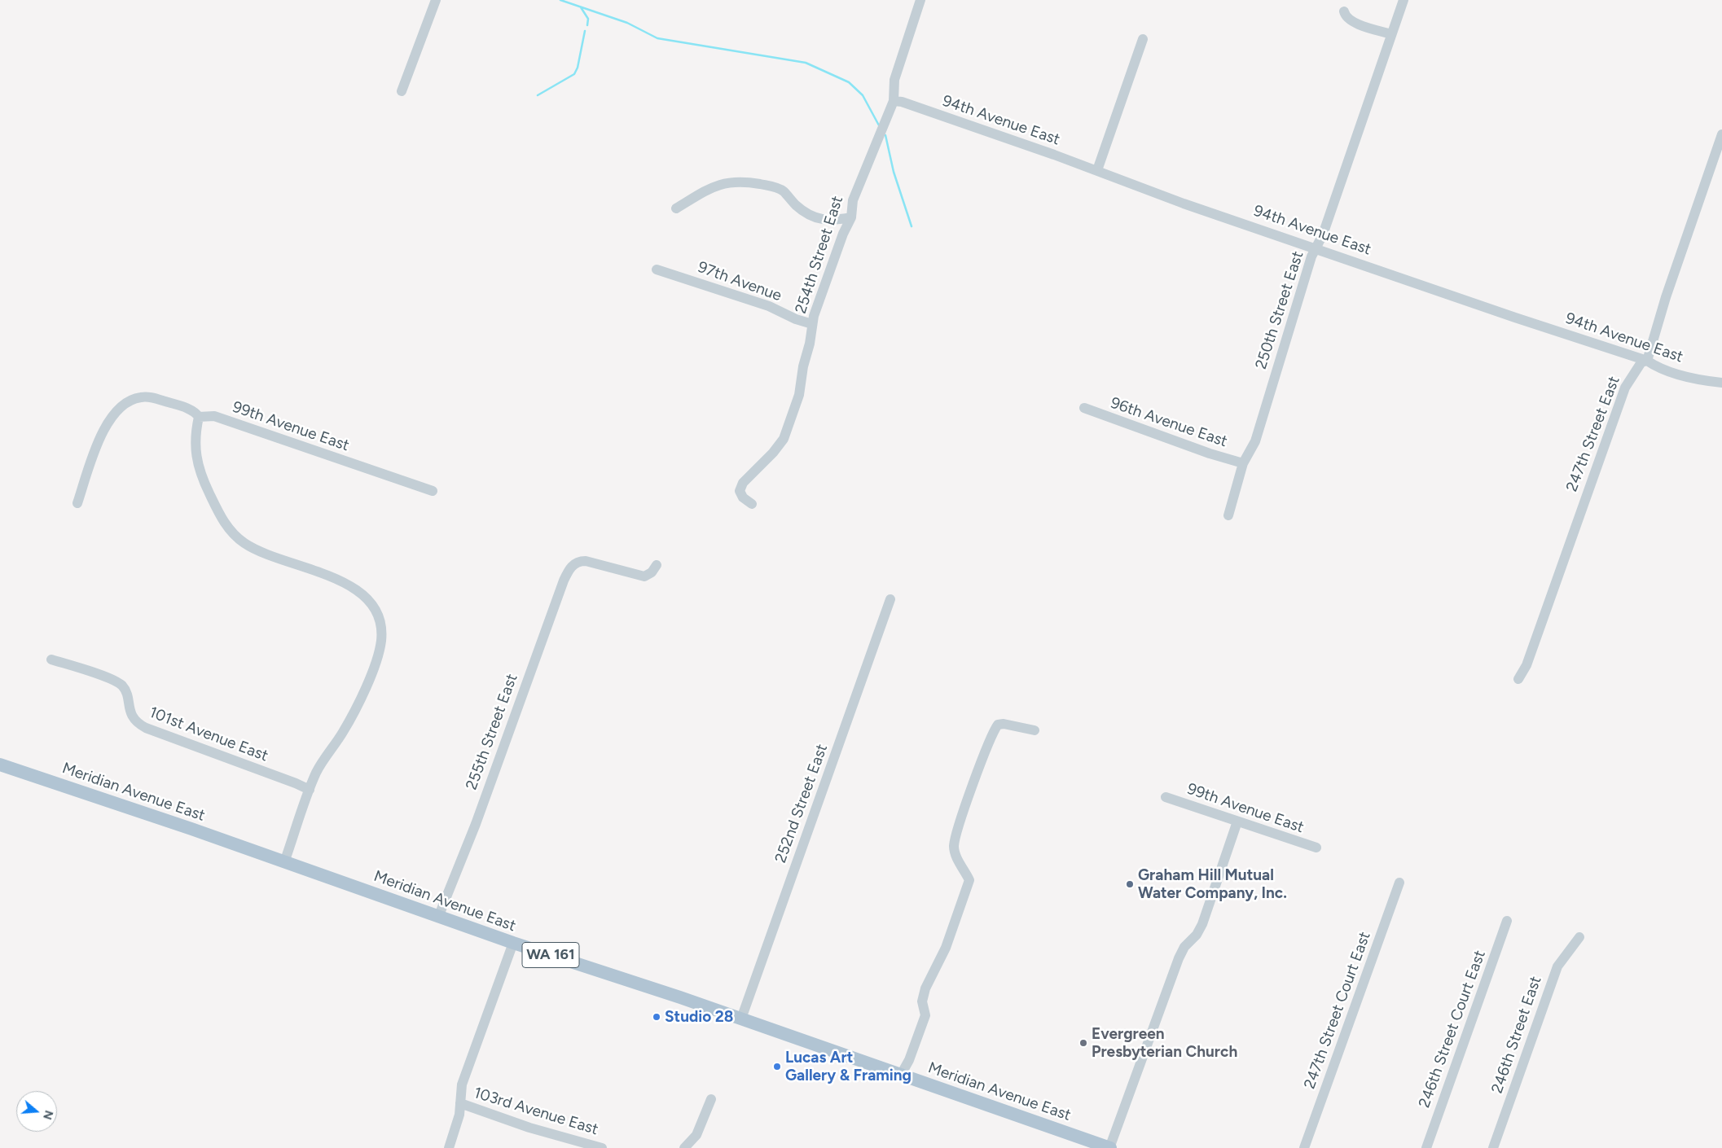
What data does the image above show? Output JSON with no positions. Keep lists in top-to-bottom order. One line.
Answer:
{"streets":{"main road":["Meridian Avenue East","WA 161"],"street":["94th Avenue East","254th Street East","97th Avenue","250th Street East","96th Avenue East","99th Avenue East","247th Street East","255th Street East","101st Avenue East","252nd Street East","247th Street Court East","246th Street Court East","246th Street East","103rd Avenue East"]},"crossings":[["94th Avenue East","254th Street East"],["94th Avenue East","250th Street East"],["94th Avenue East","247th Street East"],["254th Street East","97th Avenue"],["250th Street East","96th Avenue East"],["255th Street East","Meridian Avenue East"],["Meridian Avenue East","252nd Street East"]],"places":["Graham Hill Mutual Water Company, Inc.","Studio 28","Evergreen Presbyterian Church","Lucas Art Gallery & Framing"],"north":"right"}
